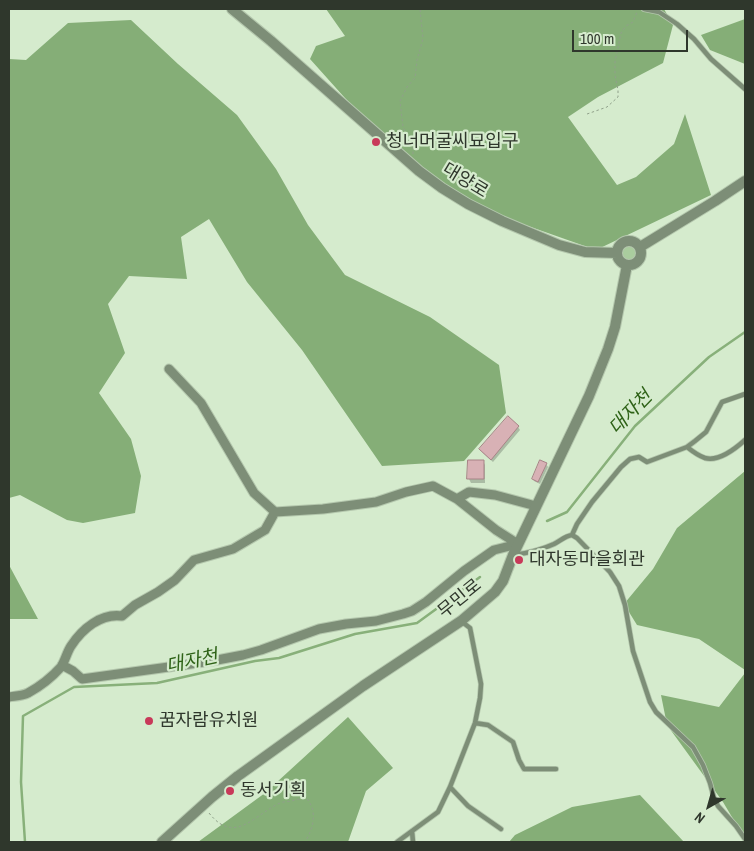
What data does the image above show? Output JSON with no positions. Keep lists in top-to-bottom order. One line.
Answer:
{"streets":{"street":["대양로","무민로"]},"crossings":[["대양로","무민로"]],"water":["대자천"],"places":["청너머굴씨묘입구","대자동마을회관","꿈자람유치원","동서기획"],"scale_bar":"100 m","north":"bottom left"}
